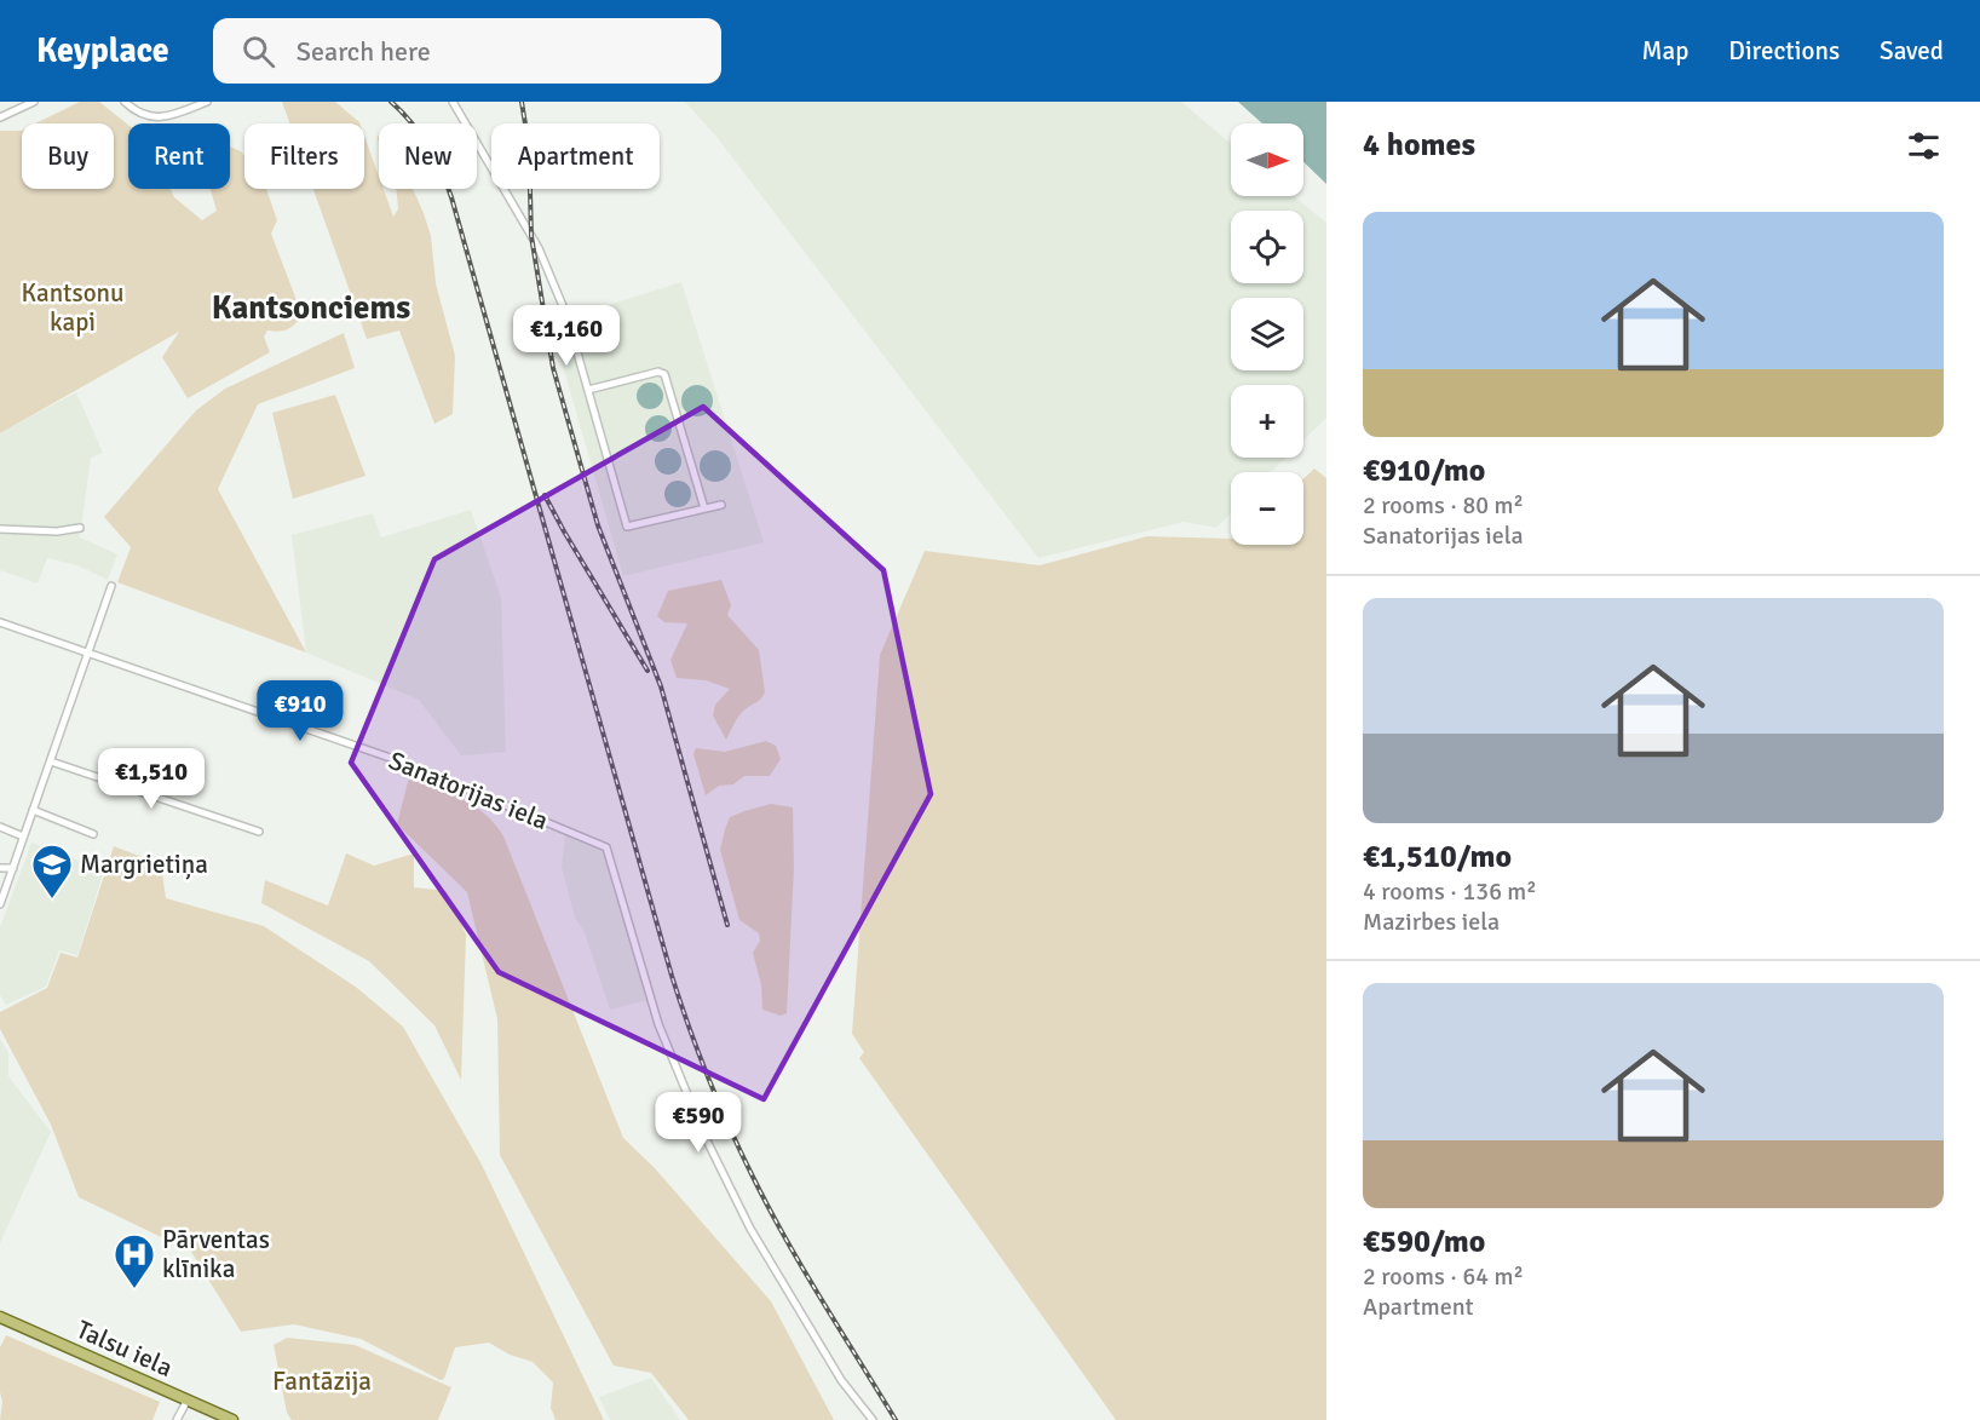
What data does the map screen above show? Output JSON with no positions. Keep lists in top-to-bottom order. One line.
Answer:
{"streets":{"main road":["Talsu iela"],"street":["Sanatorijas iela"]},"districts":["Kantsonciems"],"parks":["Kantsonu kapi","Fantāzija"],"places":{"school or university":["Margrietiņa"],"hospital":["Pārventas klīnika"]},"north":"right","page":{"header":"Keyplace","search":"Search here","nav":["Map","Directions","Saved"],"heading":"4 homes","map_buttons":["+","−"],"chip":["Buy","Rent","Filters","New","Apartment"],"list":[{"name":"€910/mo","note":"2 rooms · 80 m² · Sanatorijas iela"},{"name":"€1,510/mo","note":"4 rooms · 136 m² · Mazirbes iela"},{"name":"€590/mo","note":"2 rooms · 64 m² · Apartment"}],"price":["€1,160","€910","€1,510","€590"]}}
